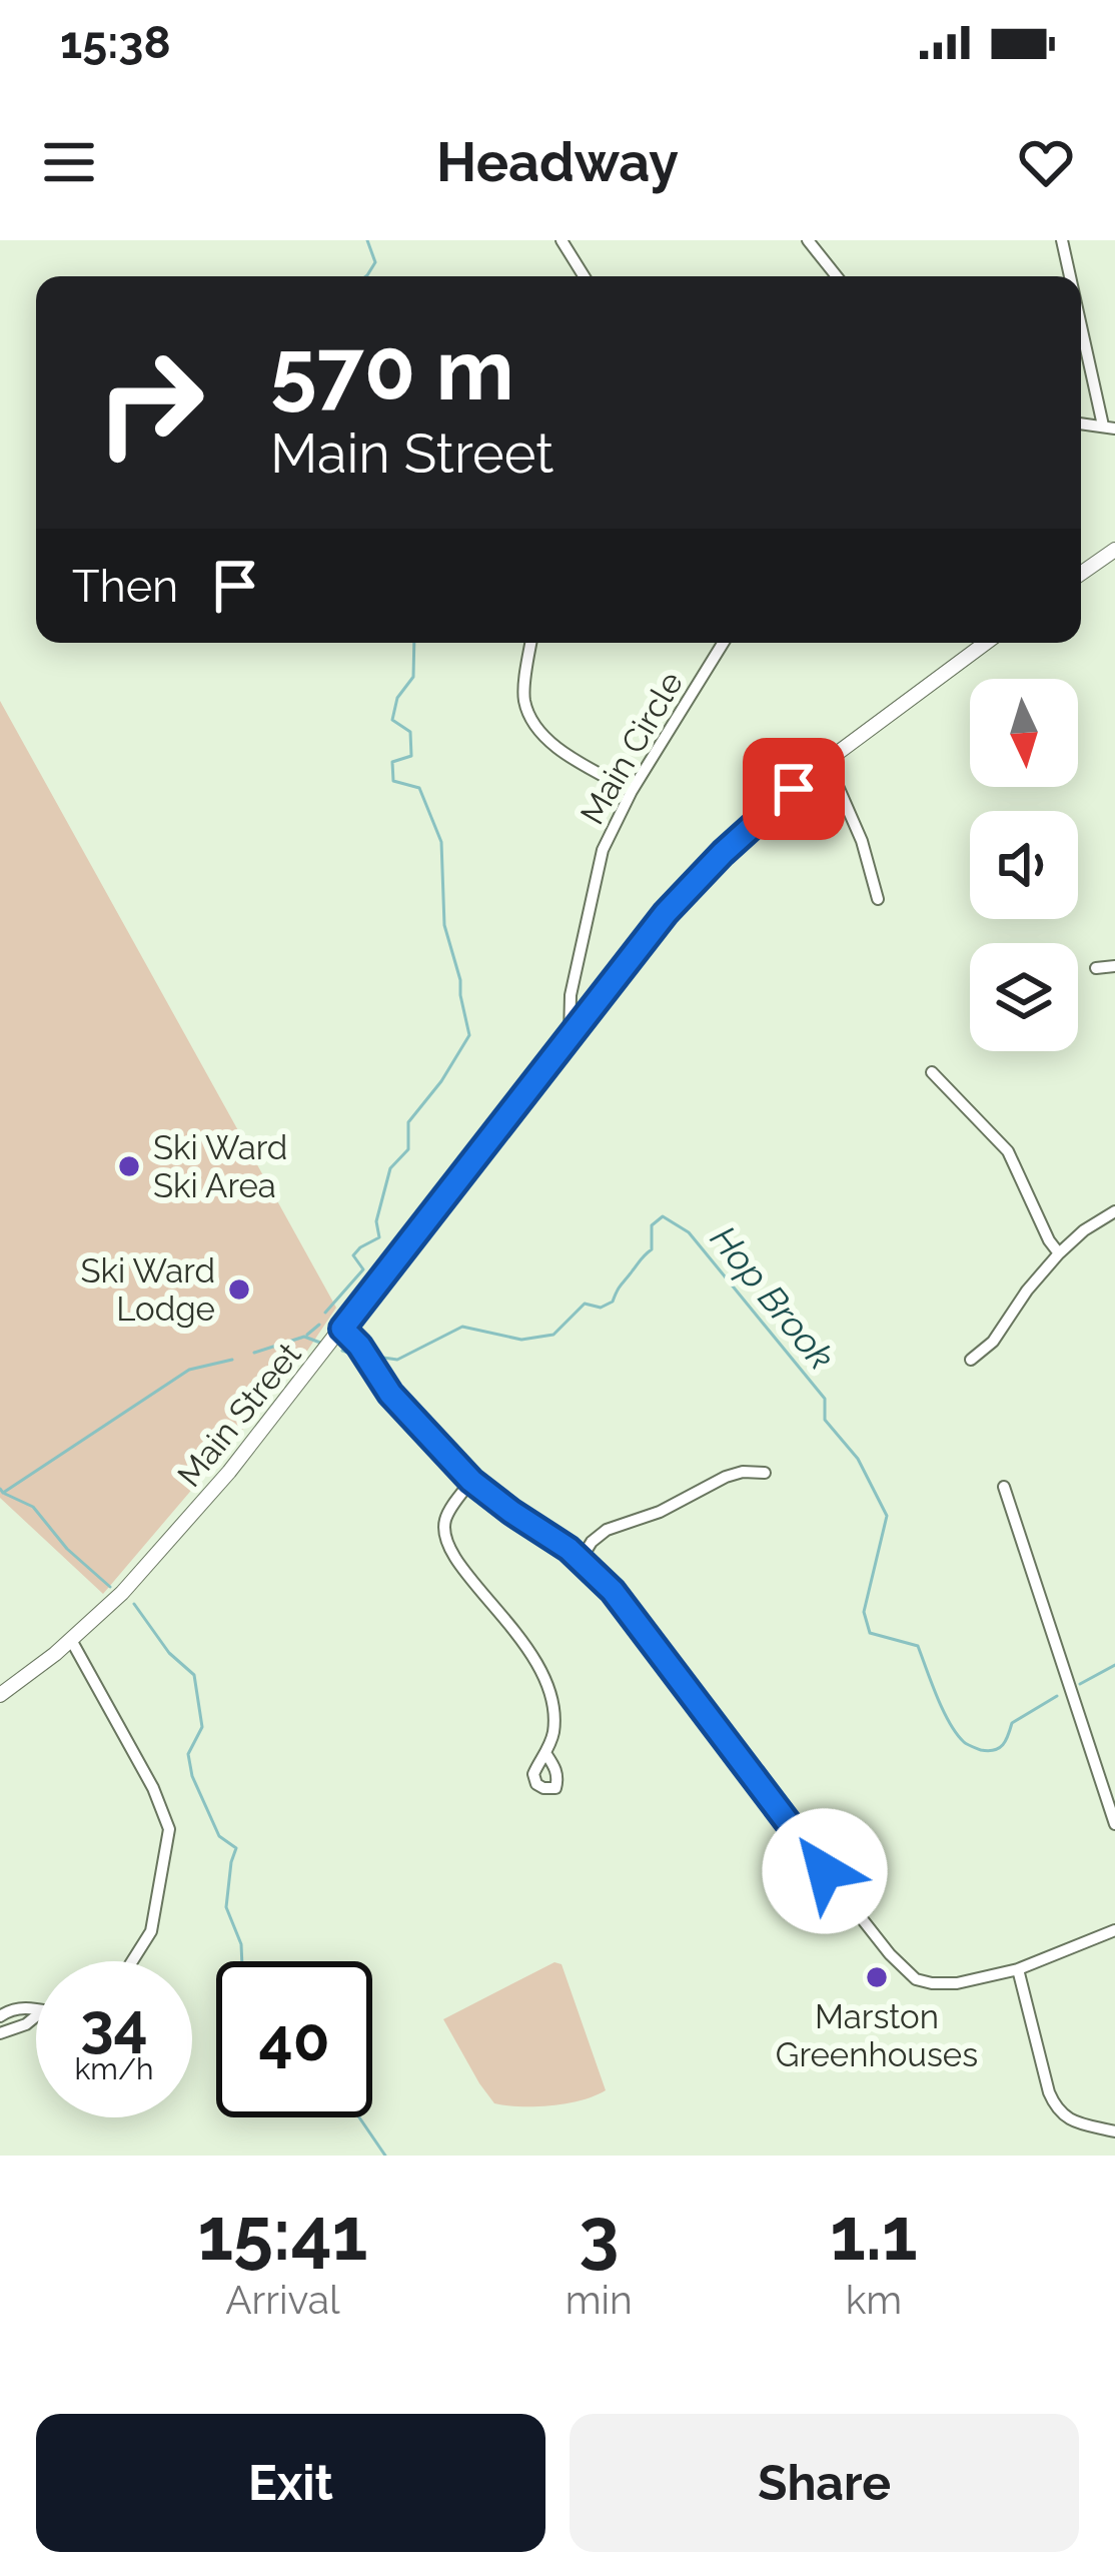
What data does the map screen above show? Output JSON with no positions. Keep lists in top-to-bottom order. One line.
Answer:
{"streets":{"main road":["Main Street"],"street":["Main Circle"]},"crossings":[["Main Circle","Main Street"]],"water":["Hop Brook"],"places":["Ski Ward Ski Area","Ski Ward Lodge","Marston Greenhouses"],"north":"bottom","page":{"status":"15:38","header":"Headway","turn":["570 m","Main Street"],"then":"Then","speed":"34 km/h","limit":"40","eta":["15:41","Arrival","3","min","1.1","km"],"buttons":["Exit","Share"]}}
